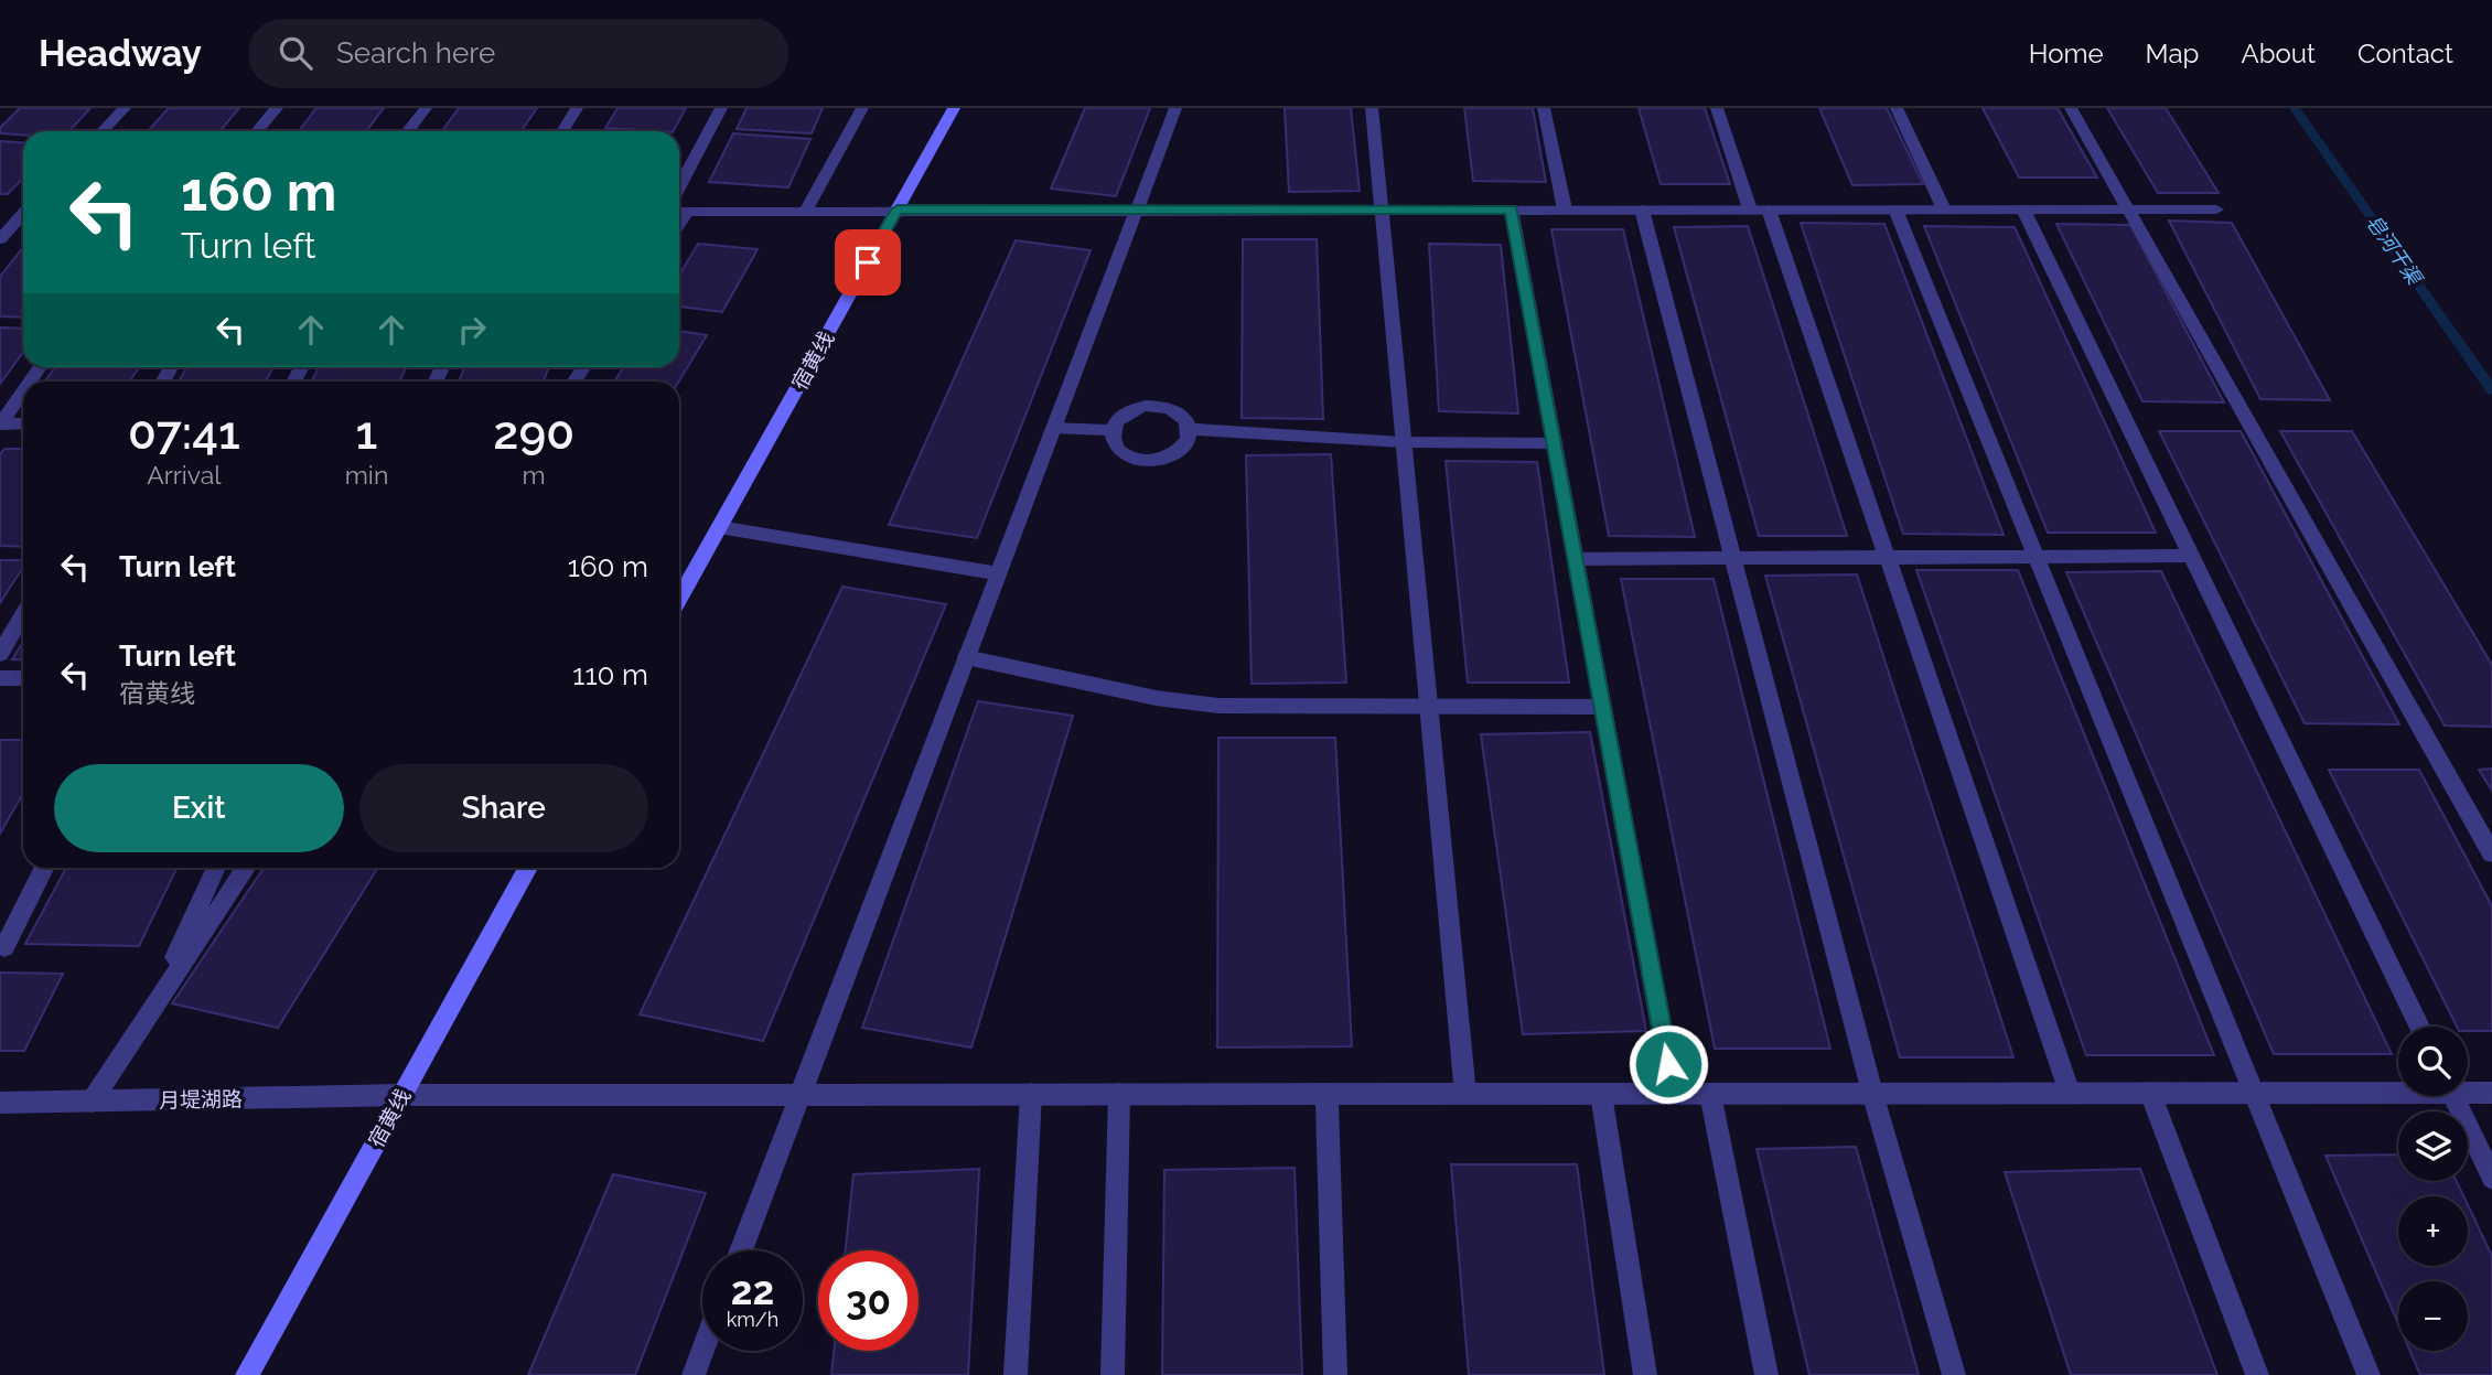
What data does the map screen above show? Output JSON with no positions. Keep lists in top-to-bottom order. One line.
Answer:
{"streets":{"main road":["宿黄线"],"street":["月堤湖路"]},"crossings":[["宿黄线","月堤湖路"]],"water":["皂河干渠"],"page":{"header":"Headway","search":"Search here","nav":["Home","Map","About","Contact"],"turn":["160 m","Turn left"],"eta":["07:41","Arrival","1","min","290","m"],"list":[{"name":"Turn left","value":"160 m"},{"name":"Turn left","note":"宿黄线","value":"110 m"}],"buttons":["Exit","Share"],"map_buttons":["+","−"],"speed":"22 km/h","limit":"30"}}
